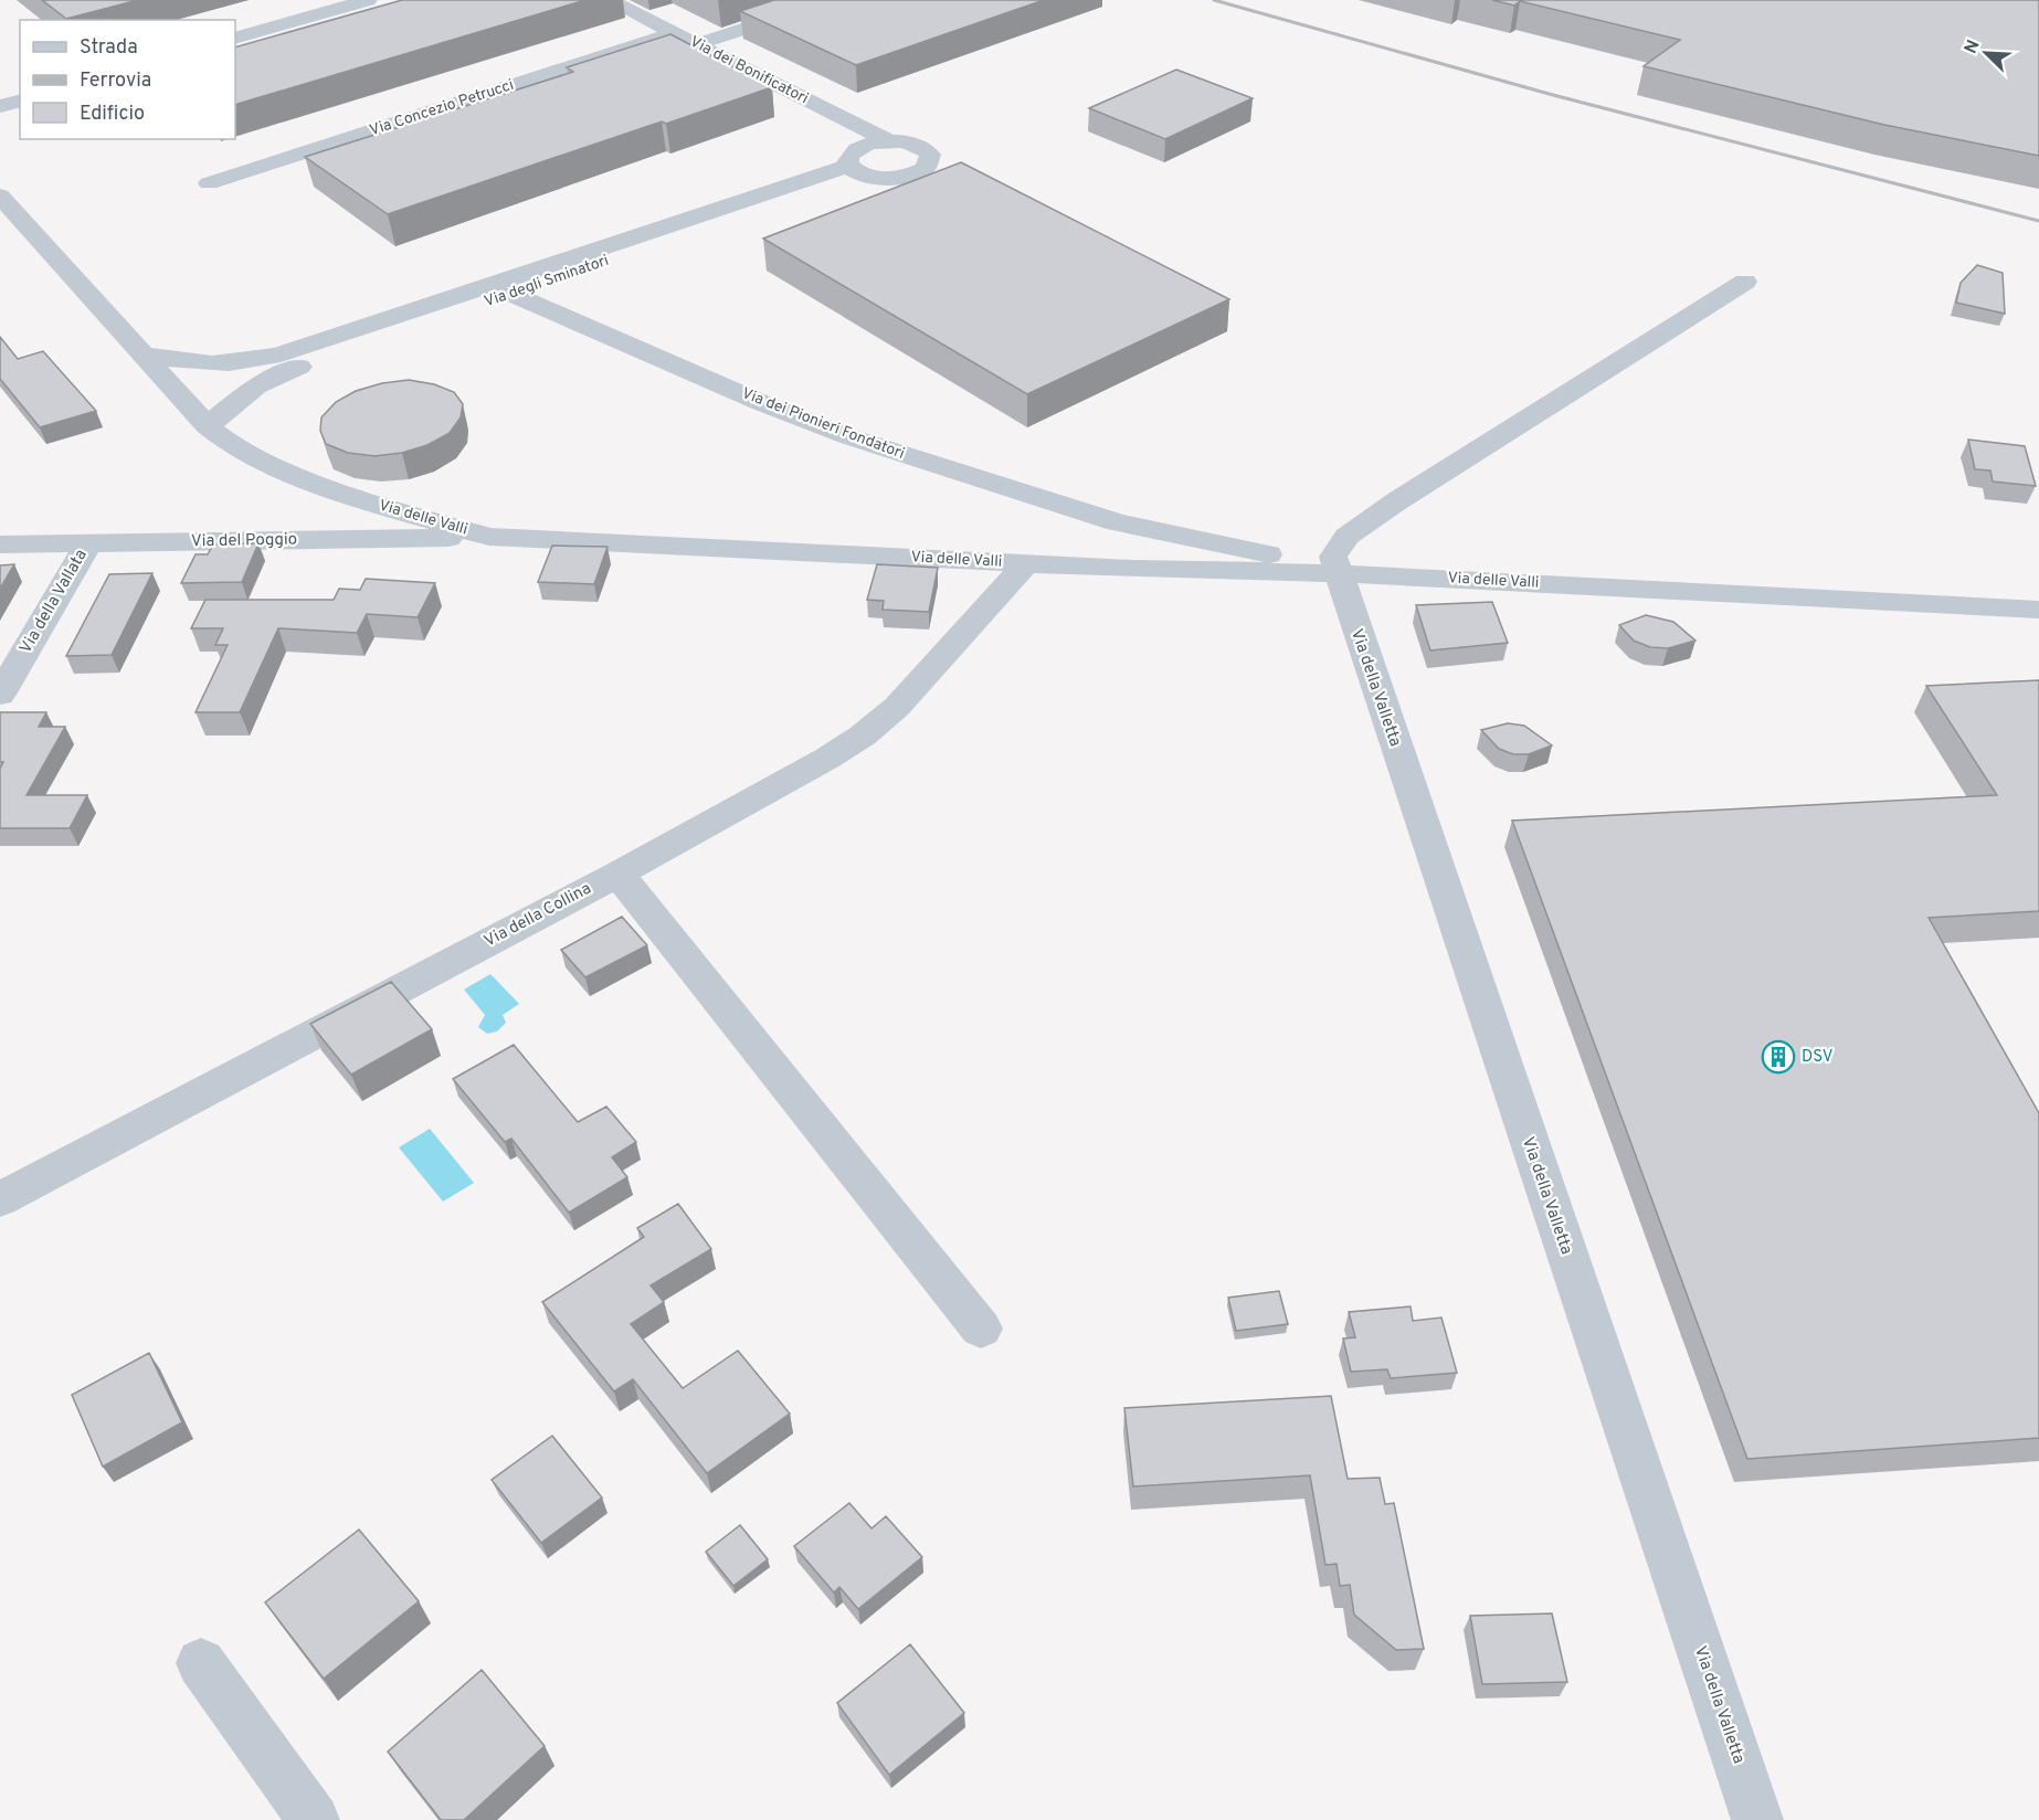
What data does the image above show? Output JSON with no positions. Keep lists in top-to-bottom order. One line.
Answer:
{"streets":{"street":["Via dei Bonificatori","Via Concezio Petrucci","Via degli Sminatori","Via dei Pionieri Fondatori","Via delle Valli","Via del Poggio","Via della Vallata","Via della Valletta","Via della Collina"]},"crossings":[["Via dei Bonificatori","Via Concezio Petrucci"],["Via dei Bonificatori","Via degli Sminatori"],["Via degli Sminatori","Via dei Pionieri Fondatori"],["Via degli Sminatori","Via delle Valli"],["Via dei Pionieri Fondatori","Via delle Valli"],["Via dei Pionieri Fondatori","Via della Valletta"],["Via delle Valli","Via del Poggio"],["Via delle Valli","Via della Valletta"],["Via delle Valli","Via della Collina"],["Via del Poggio","Via della Vallata"]],"places":{"building":["DSV"]},"legend":["Strada","Ferrovia","Edificio"],"north":"top left"}
